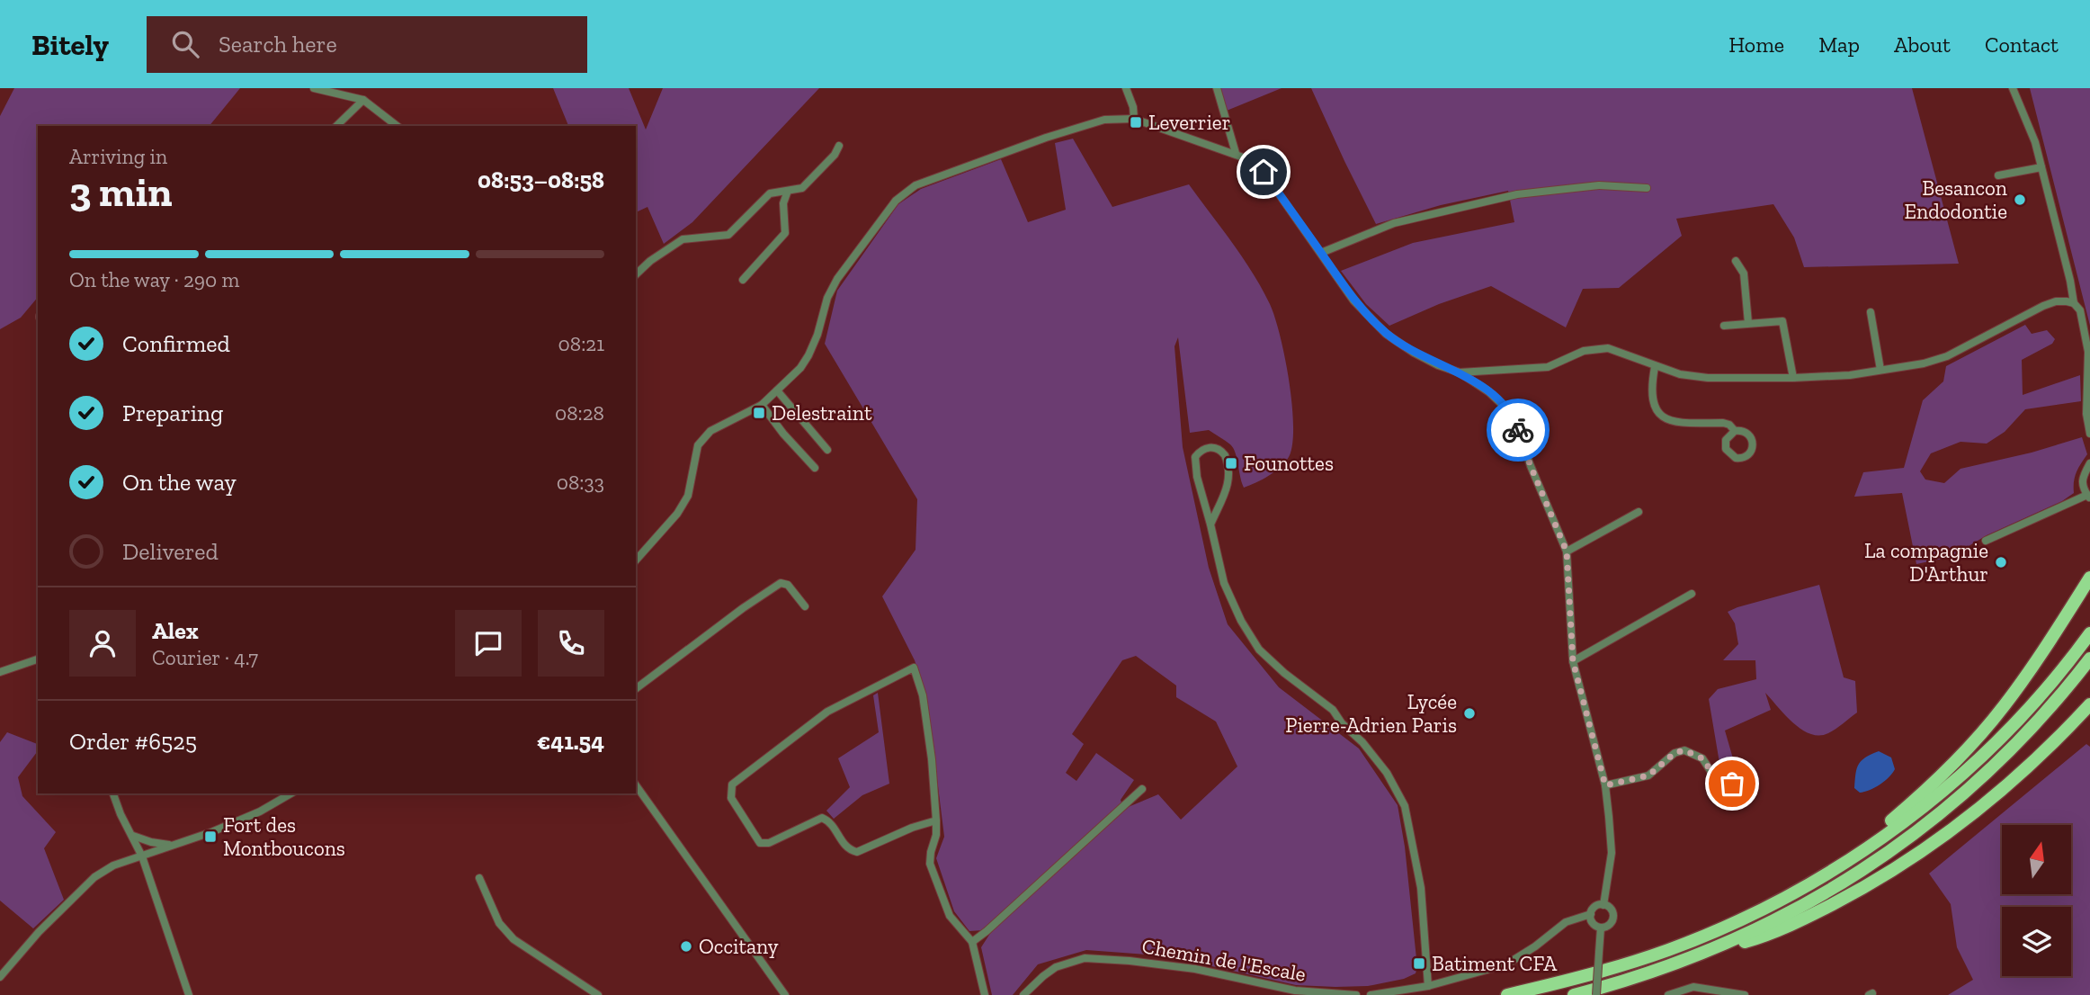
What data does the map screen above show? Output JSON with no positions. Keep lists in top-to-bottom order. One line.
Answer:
{"streets":{"street":["Chemin de l'Escale"]},"places":{"transit":["Leverrier","Delestraint","Founottes","Fort des Montboucons","Batiment CFA"],"other":["Besancon Endodontie","La compagnie D'Arthur","Lycée Pierre-Adrien Paris","Occitany"]},"north":"top","page":{"header":"Bitely","search":"Search here","nav":["Home","Map","About","Contact"],"heading":["3 min","Arriving in","08:53–08:58"],"panel":["Alex","Courier · 4.7","Order #6525","€41.54"],"bar":"On the way · 290 m","list":[["Confirmed","08:21"],["Preparing","08:28"],["On the way","08:33"],"Delivered"]}}
